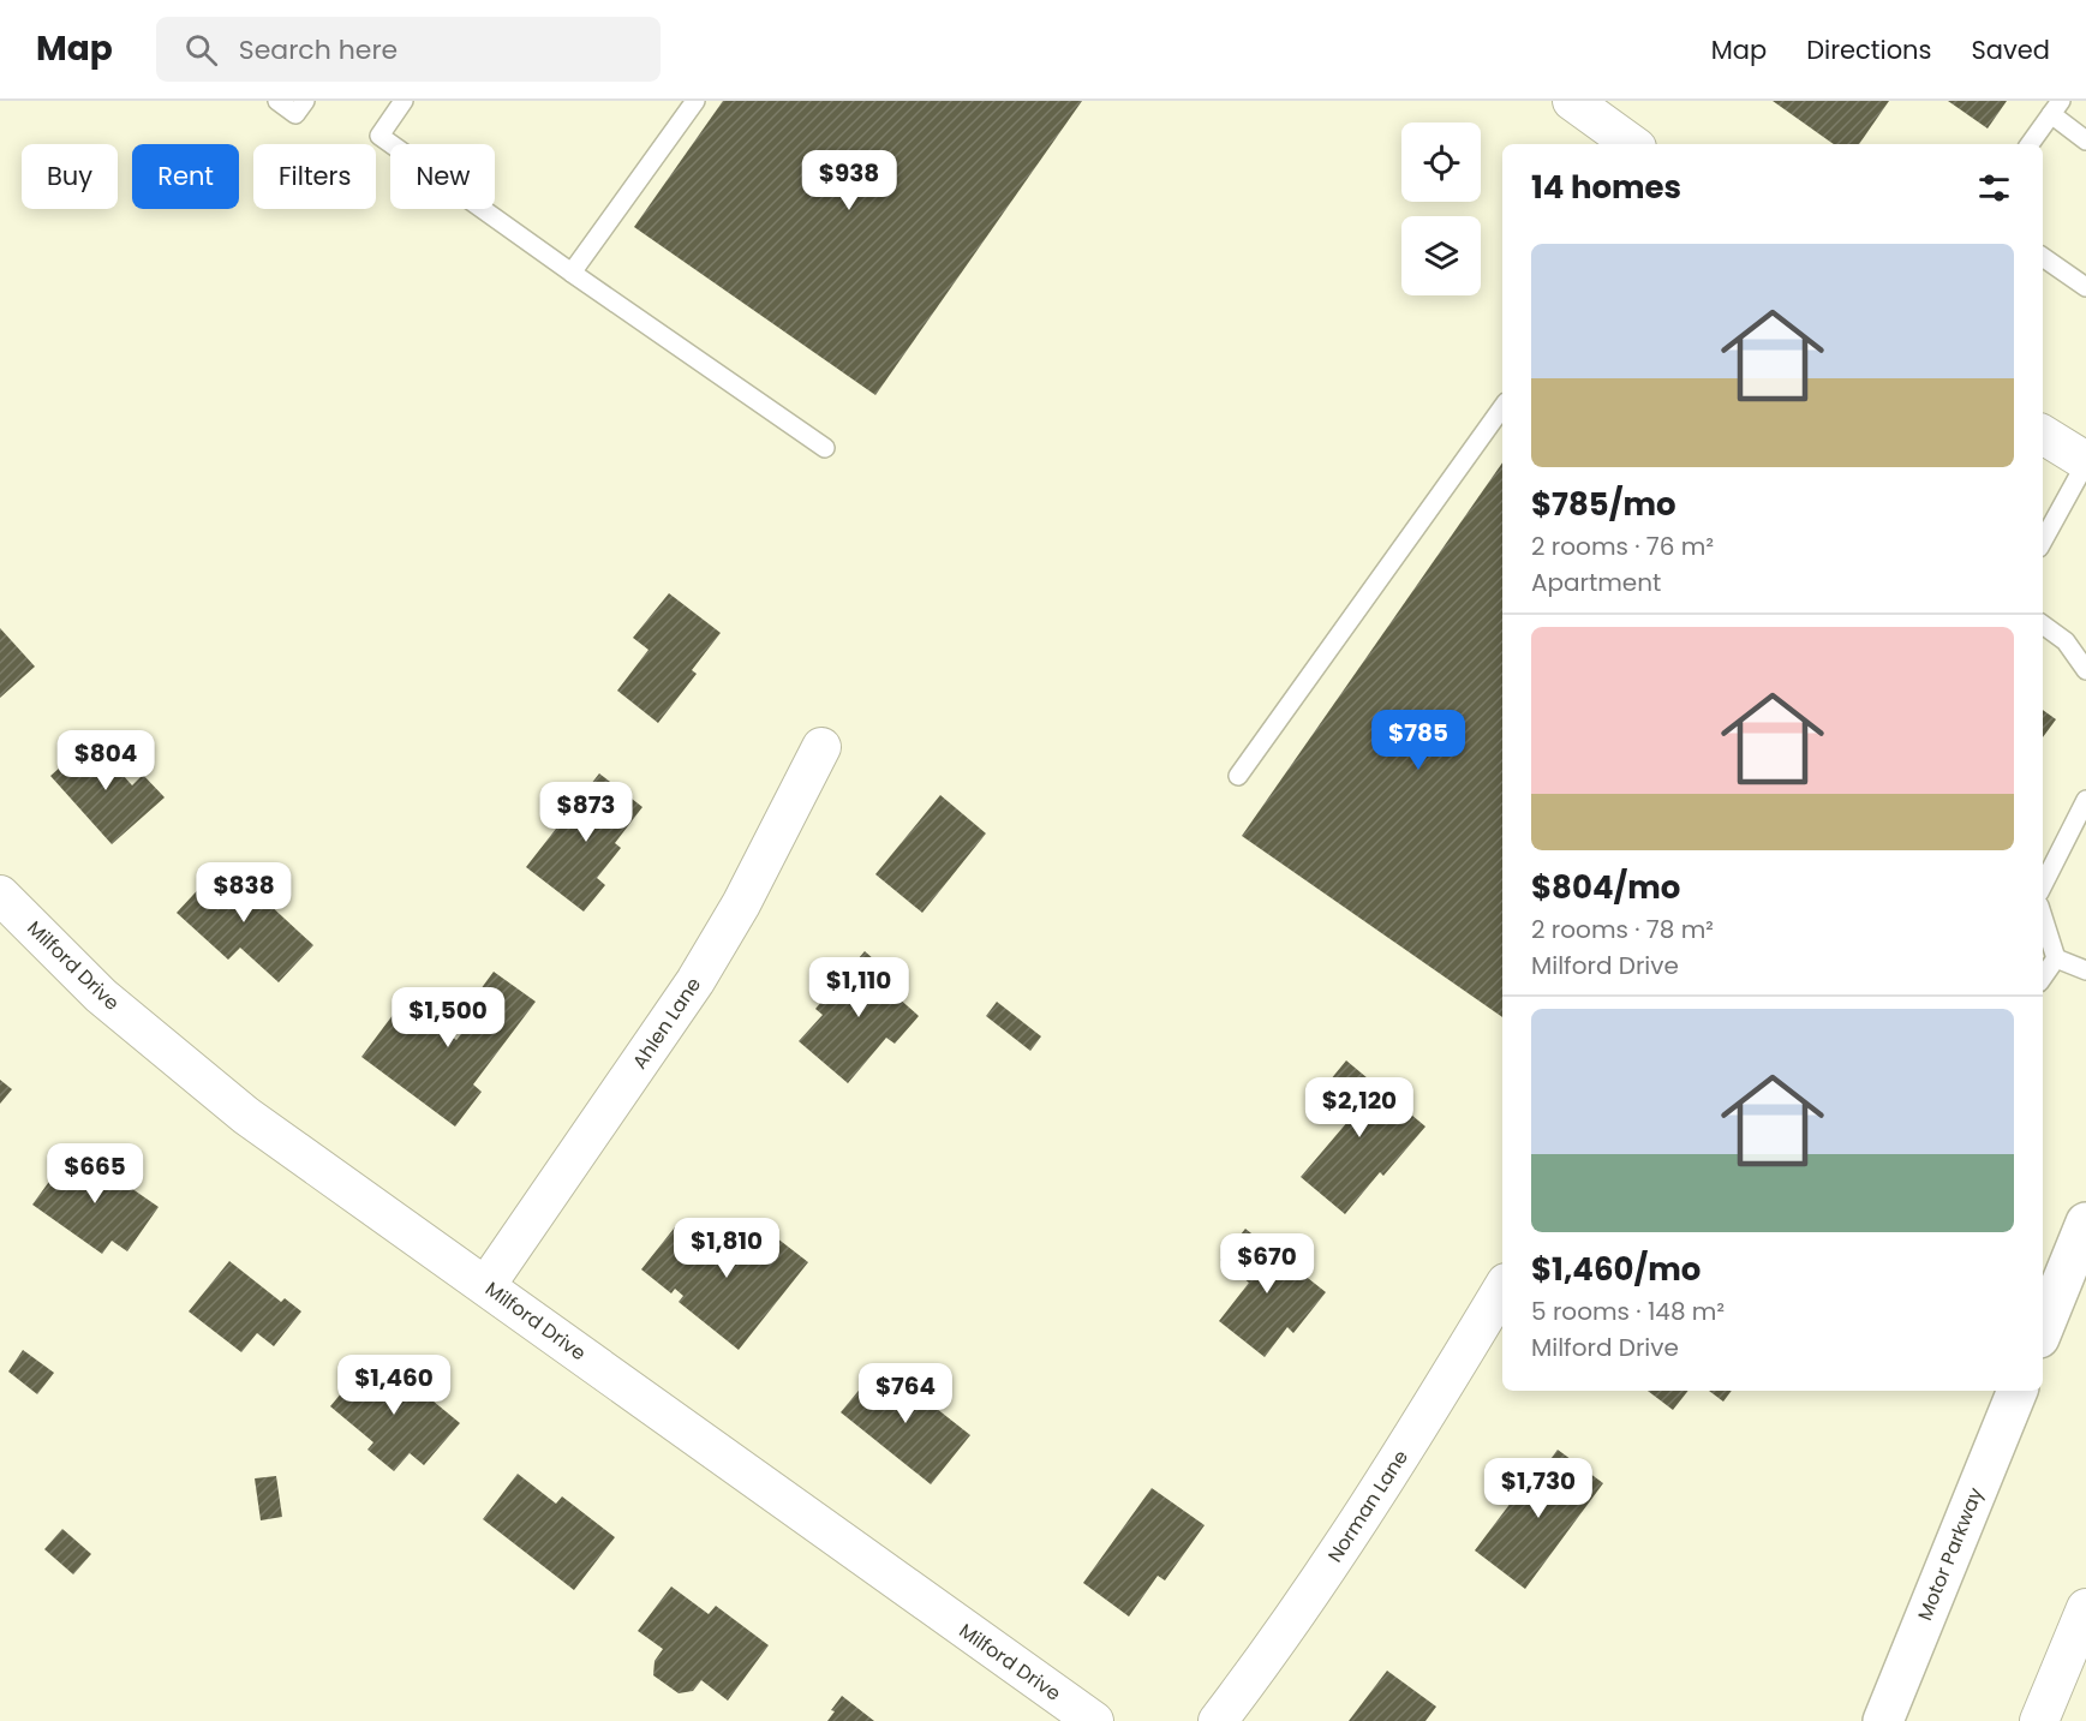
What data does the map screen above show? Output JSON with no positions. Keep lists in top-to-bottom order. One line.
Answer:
{"streets":{"main road":["Motor Parkway"],"street":["Milford Drive","Ahlen Lane","Norman Lane"]},"crossings":[["Milford Drive","Ahlen Lane"]],"page":{"header":"Map","search":"Search here","nav":["Map","Directions","Saved"],"chip":["Buy","Rent","Filters","New"],"heading":"14 homes","price":["$938","$785","$804","$873","$838","$1,110","$1,500","$2,120","$665","$1,810","$670","$1,460","$764","$1,730"],"list":[{"name":"$785/mo","note":"2 rooms · 76 m² · Apartment"},{"name":"$804/mo","note":"2 rooms · 78 m² · Milford Drive"},{"name":"$1,460/mo","note":"5 rooms · 148 m² · Milford Drive"}]}}
